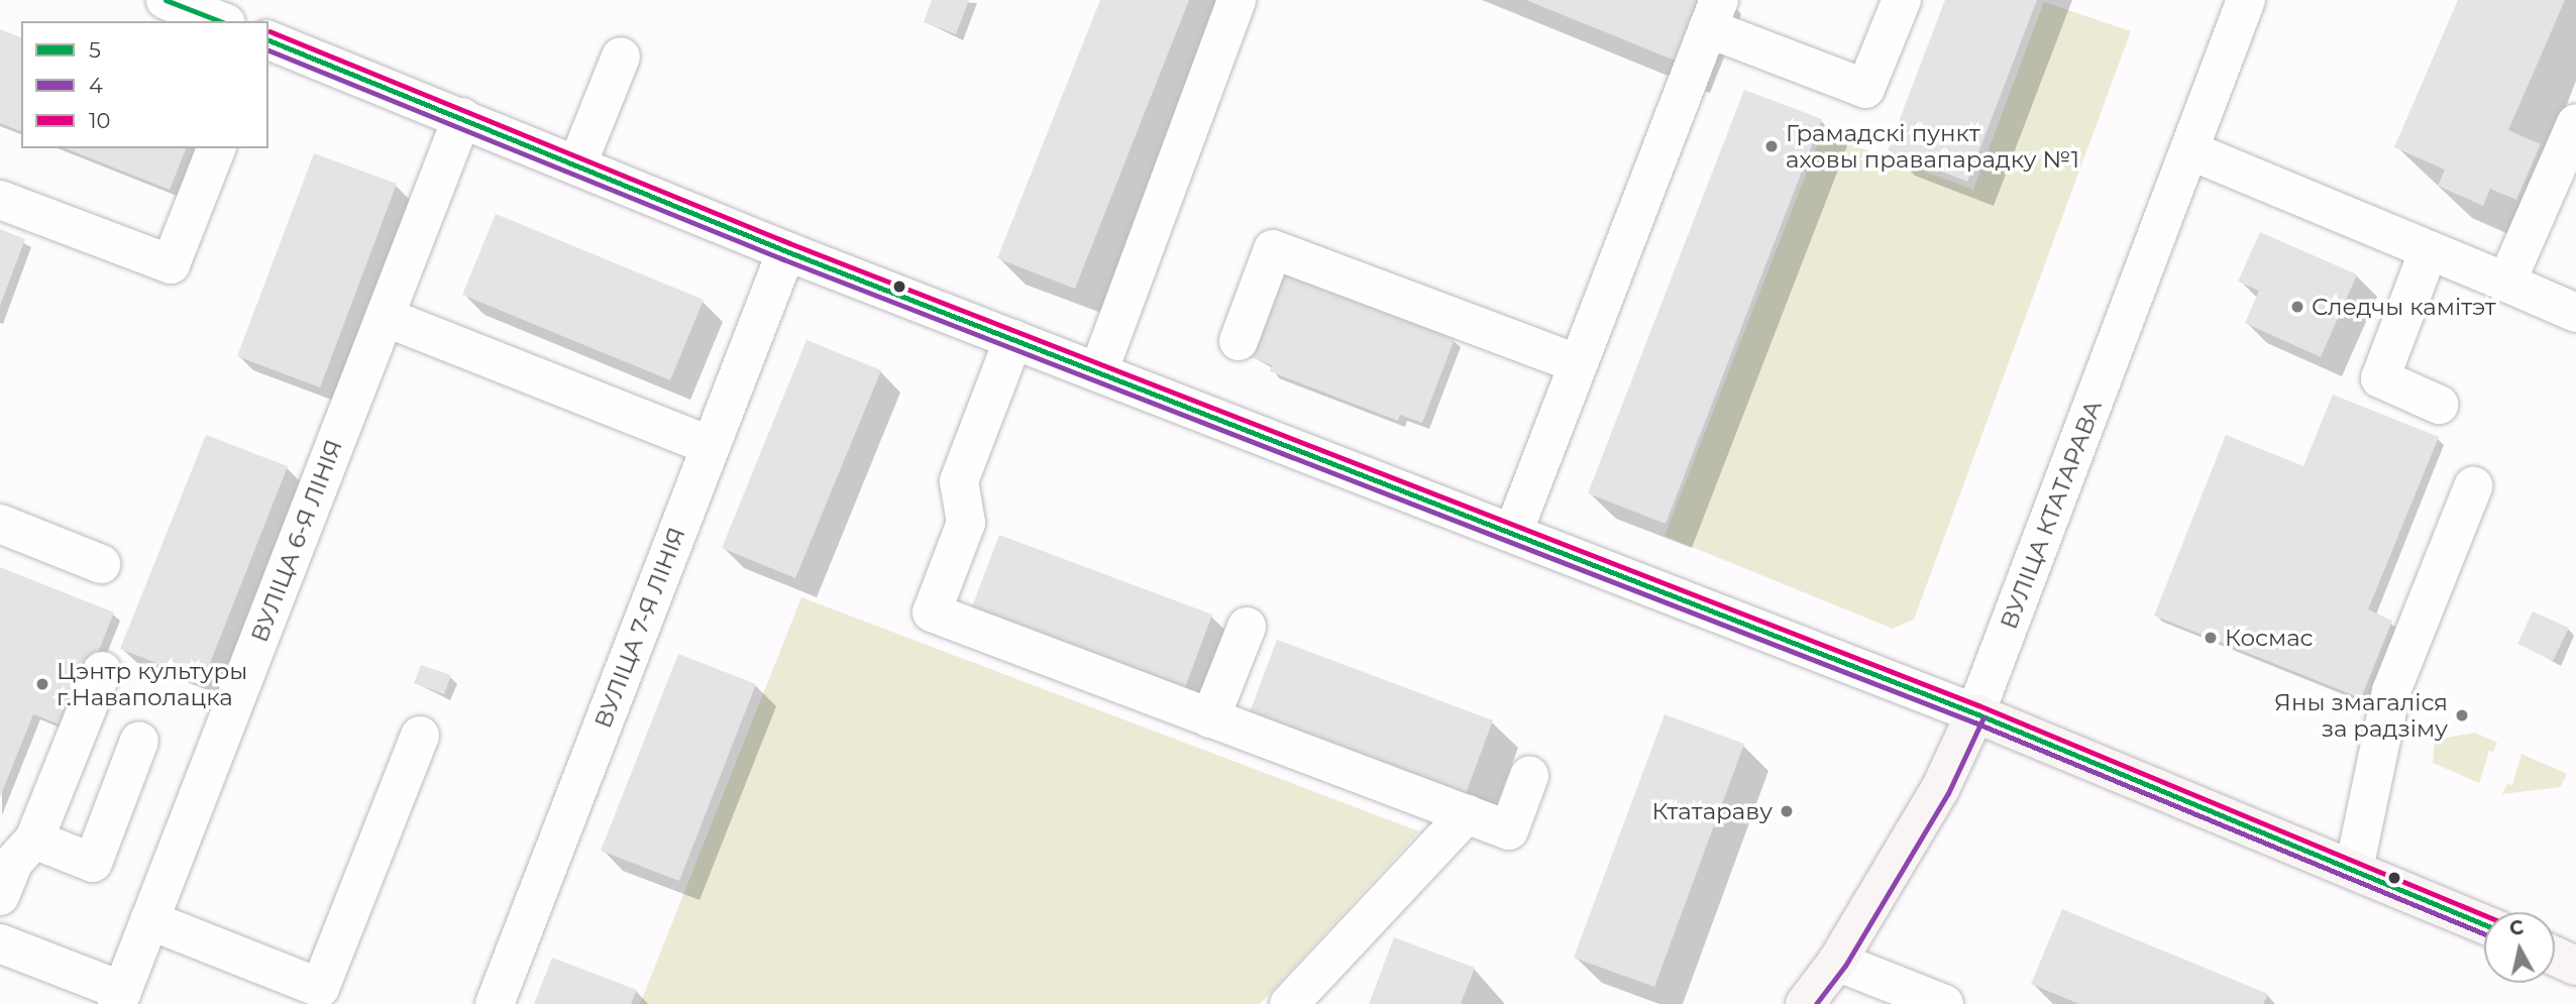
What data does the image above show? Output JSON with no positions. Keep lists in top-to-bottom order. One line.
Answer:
{"streets":{"main road":["ВУЛІЦА КТАТАРАВА"],"street":["ВУЛІЦА 6-Я ЛІНІЯ","ВУЛІЦА 7-Я ЛІНІЯ"]},"places":["Грамадскі пункт аховы правапарадку №1","Следчы камітэт","Космас","Цэнтр культуры г.Наваполацка","Яны змагаліся за радзіму","Ктатараву"],"lines":["transit line 5","transit line 10","transit line 4"],"legend":["5","4","10"],"north":"top"}
